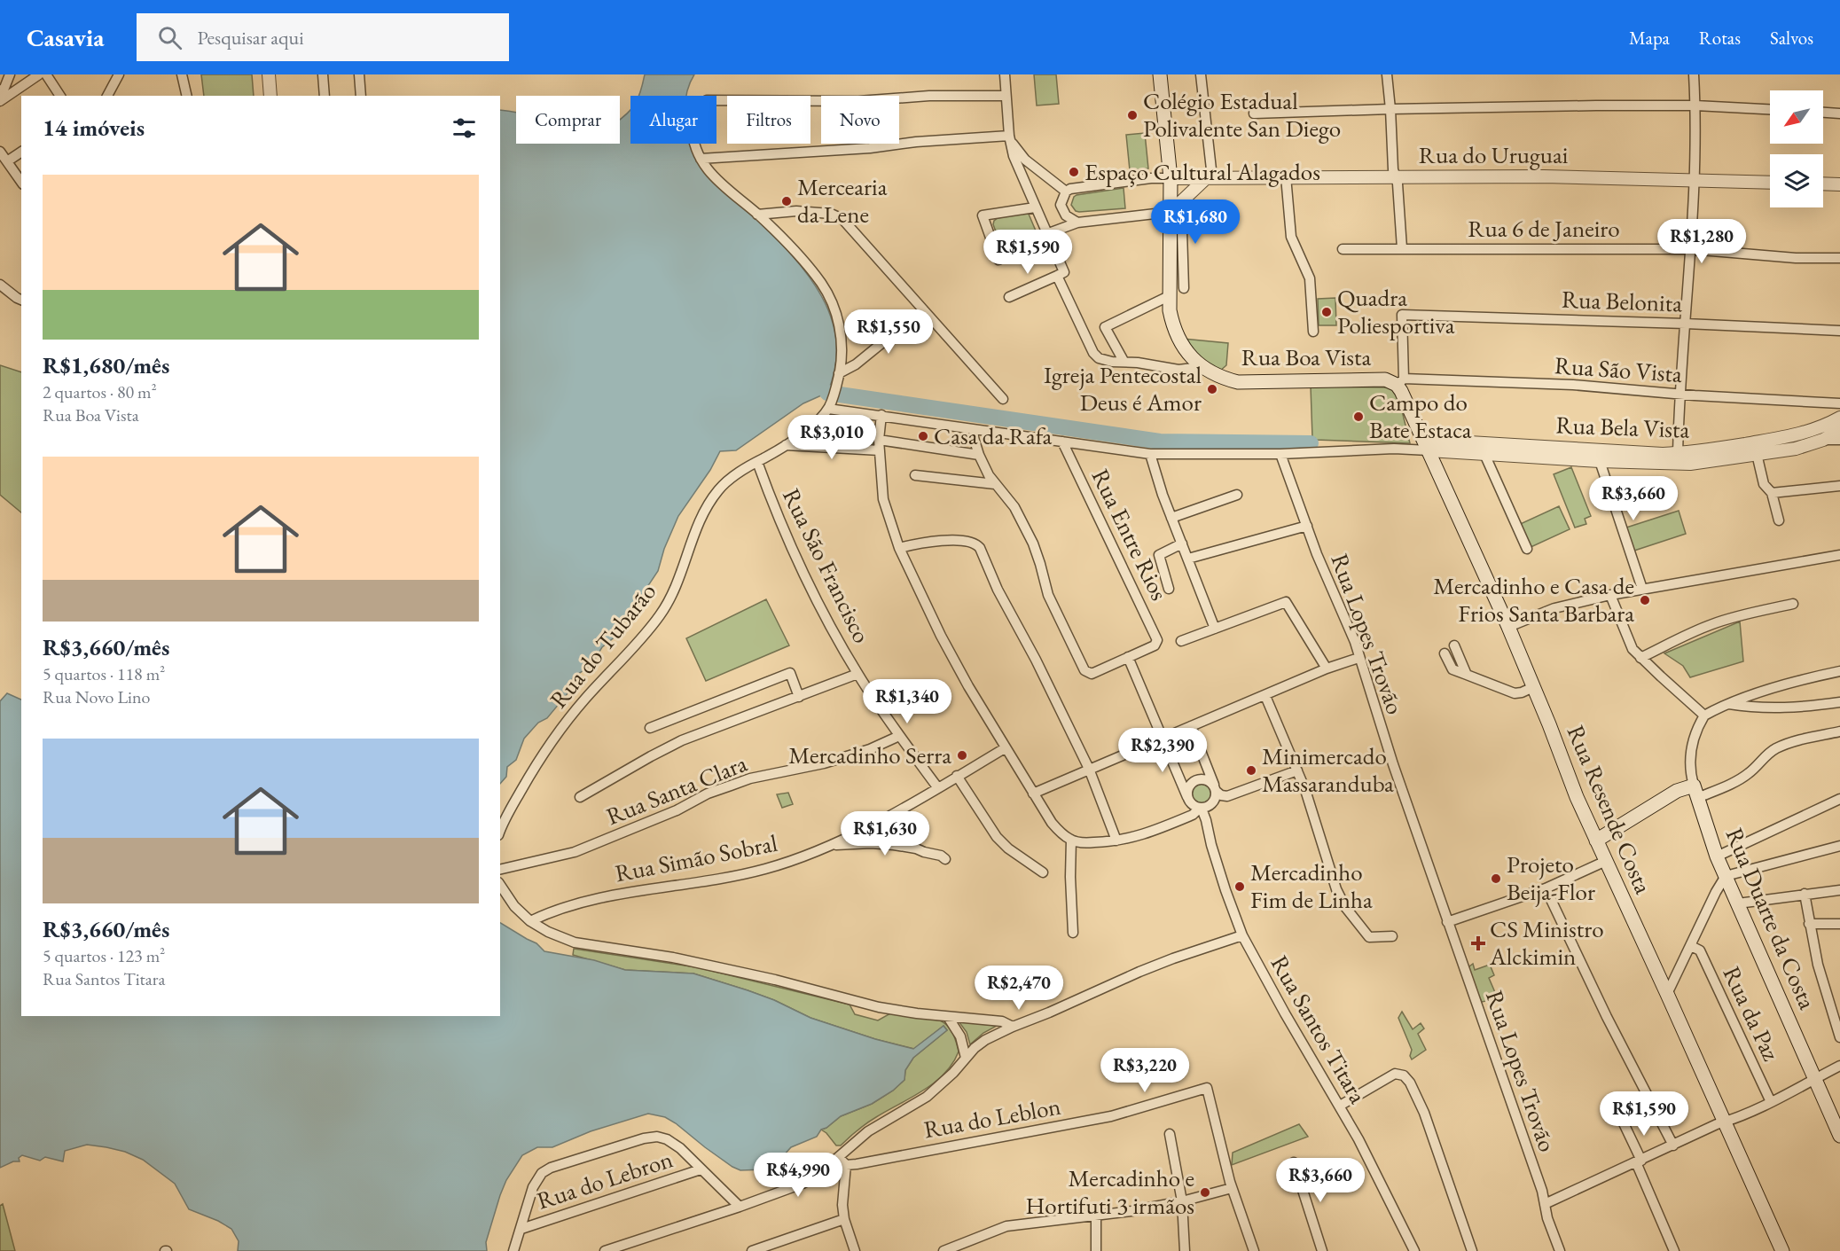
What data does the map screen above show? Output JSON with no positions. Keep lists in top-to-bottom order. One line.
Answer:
{"streets":{"main road":["Rua Boa Vista","Rua Resende Costa","Rua Duarte da Costa"],"street":["Rua do Uruguai","Rua 6 de Janeiro","Rua Belonita","Rua São Vista","Rua Bela Vista","Rua Entre Rios","Rua São Francisco","Rua Lopes Trovão","Rua do Tubarão","Rua Santa Clara","Rua Simão Sobral","Rua da Paz","Rua Santos Titara","Rua do Leblon","Rua do Lebron"]},"crossings":[["Rua do Uruguai","Rua Boa Vista"],["Rua Belonita","Rua Boa Vista"],["Rua Belonita","Rua São Vista"],["Rua Belonita","Rua Resende Costa"],["Rua Boa Vista","Rua São Vista"],["Rua Boa Vista","Rua Resende Costa"],["Rua São Vista","Rua Resende Costa"],["Rua Bela Vista","Rua Resende Costa"],["Rua São Francisco","Rua do Tubarão"],["Rua São Francisco","Rua Santa Clara"],["Rua São Francisco","Rua Simão Sobral"]],"places":{"other":["Colégio Estadual Polivalente San Diego","Espaço Cultural Alagados","Mercearia da Lene","Quadra Poliesportiva","Igreja Pentecostal Deus é Amor","Campo do Bate Estaca","Casa da Rafa","Mercadinho e Casa de Frios Santa Barbara","Mercadinho Serra","Minimercado Massaranduba","Projeto Beija-Flor","Mercadinho Fim de Linha","Mercadinho e Hortifuti 3 irmãos"],"health":["CS Ministro Alckimin"]},"north":"bottom left","page":{"header":"Casavia","search":"Pesquisar aqui","nav":["Mapa","Rotas","Salvos"],"chip":["Comprar","Alugar","Filtros","Novo"],"heading":"14 imóveis","list":[{"name":"R$1,680/mês","note":"2 quartos · 80 m² · Rua Boa Vista"},{"name":"R$3,660/mês","note":"5 quartos · 118 m² · Rua Novo Lino"},{"name":"R$3,660/mês","note":"5 quartos · 123 m² · Rua Santos Titara"}],"price":["R$1,680","R$1,280","R$1,590","R$1,550","R$3,010","R$3,660","R$1,340","R$2,390","R$1,630","R$2,470","R$3,220","R$1,590","R$4,990","R$3,660"]}}
